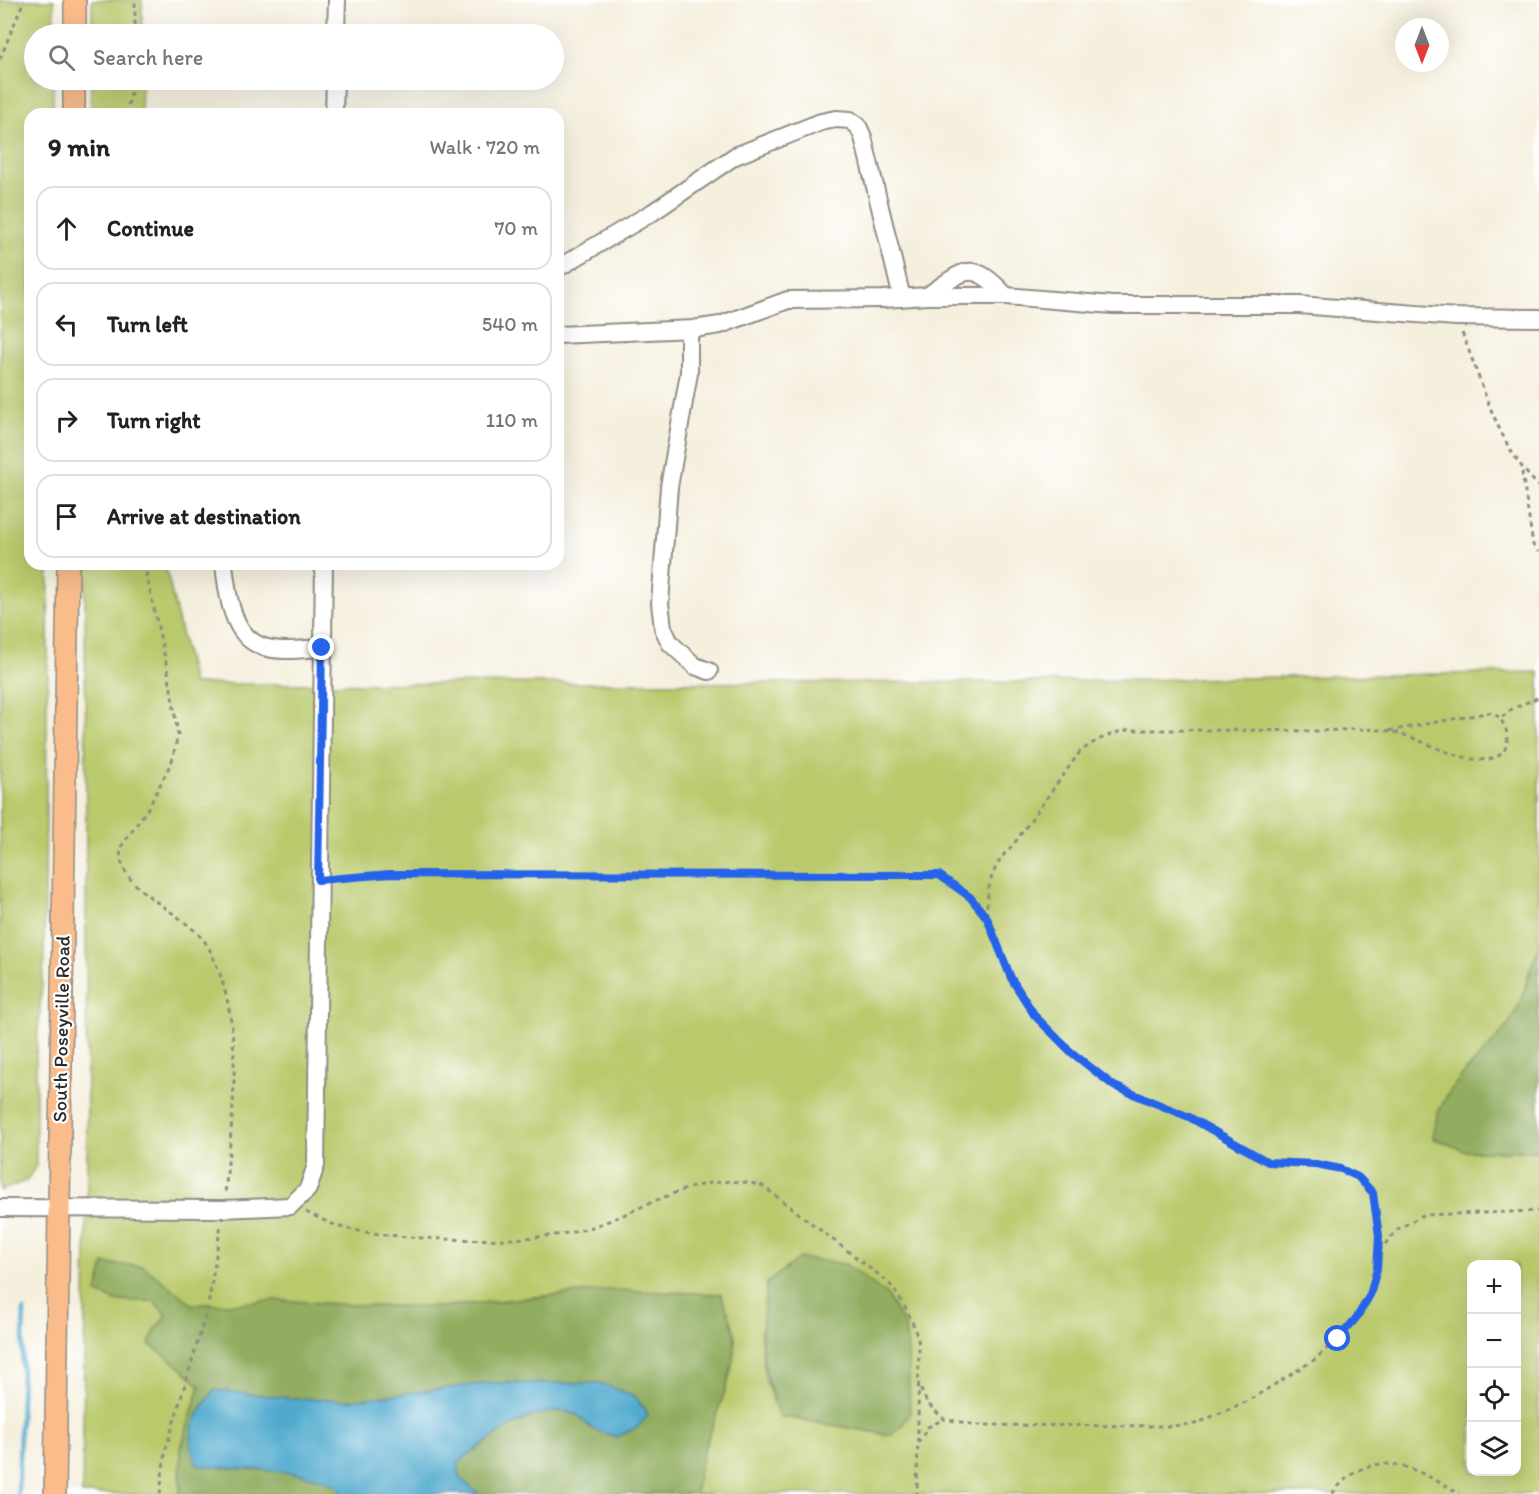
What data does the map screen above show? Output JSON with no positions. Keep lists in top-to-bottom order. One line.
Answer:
{"streets":{"main road":["South Poseyville Road"]},"north":"bottom","page":{"search":"Search here","heading":["9 min","Walk · 720 m"],"list":[["Continue","70 m"],["Turn left","540 m"],["Turn right","110 m"],"Arrive at destination"],"map_buttons":["+","−"]}}
